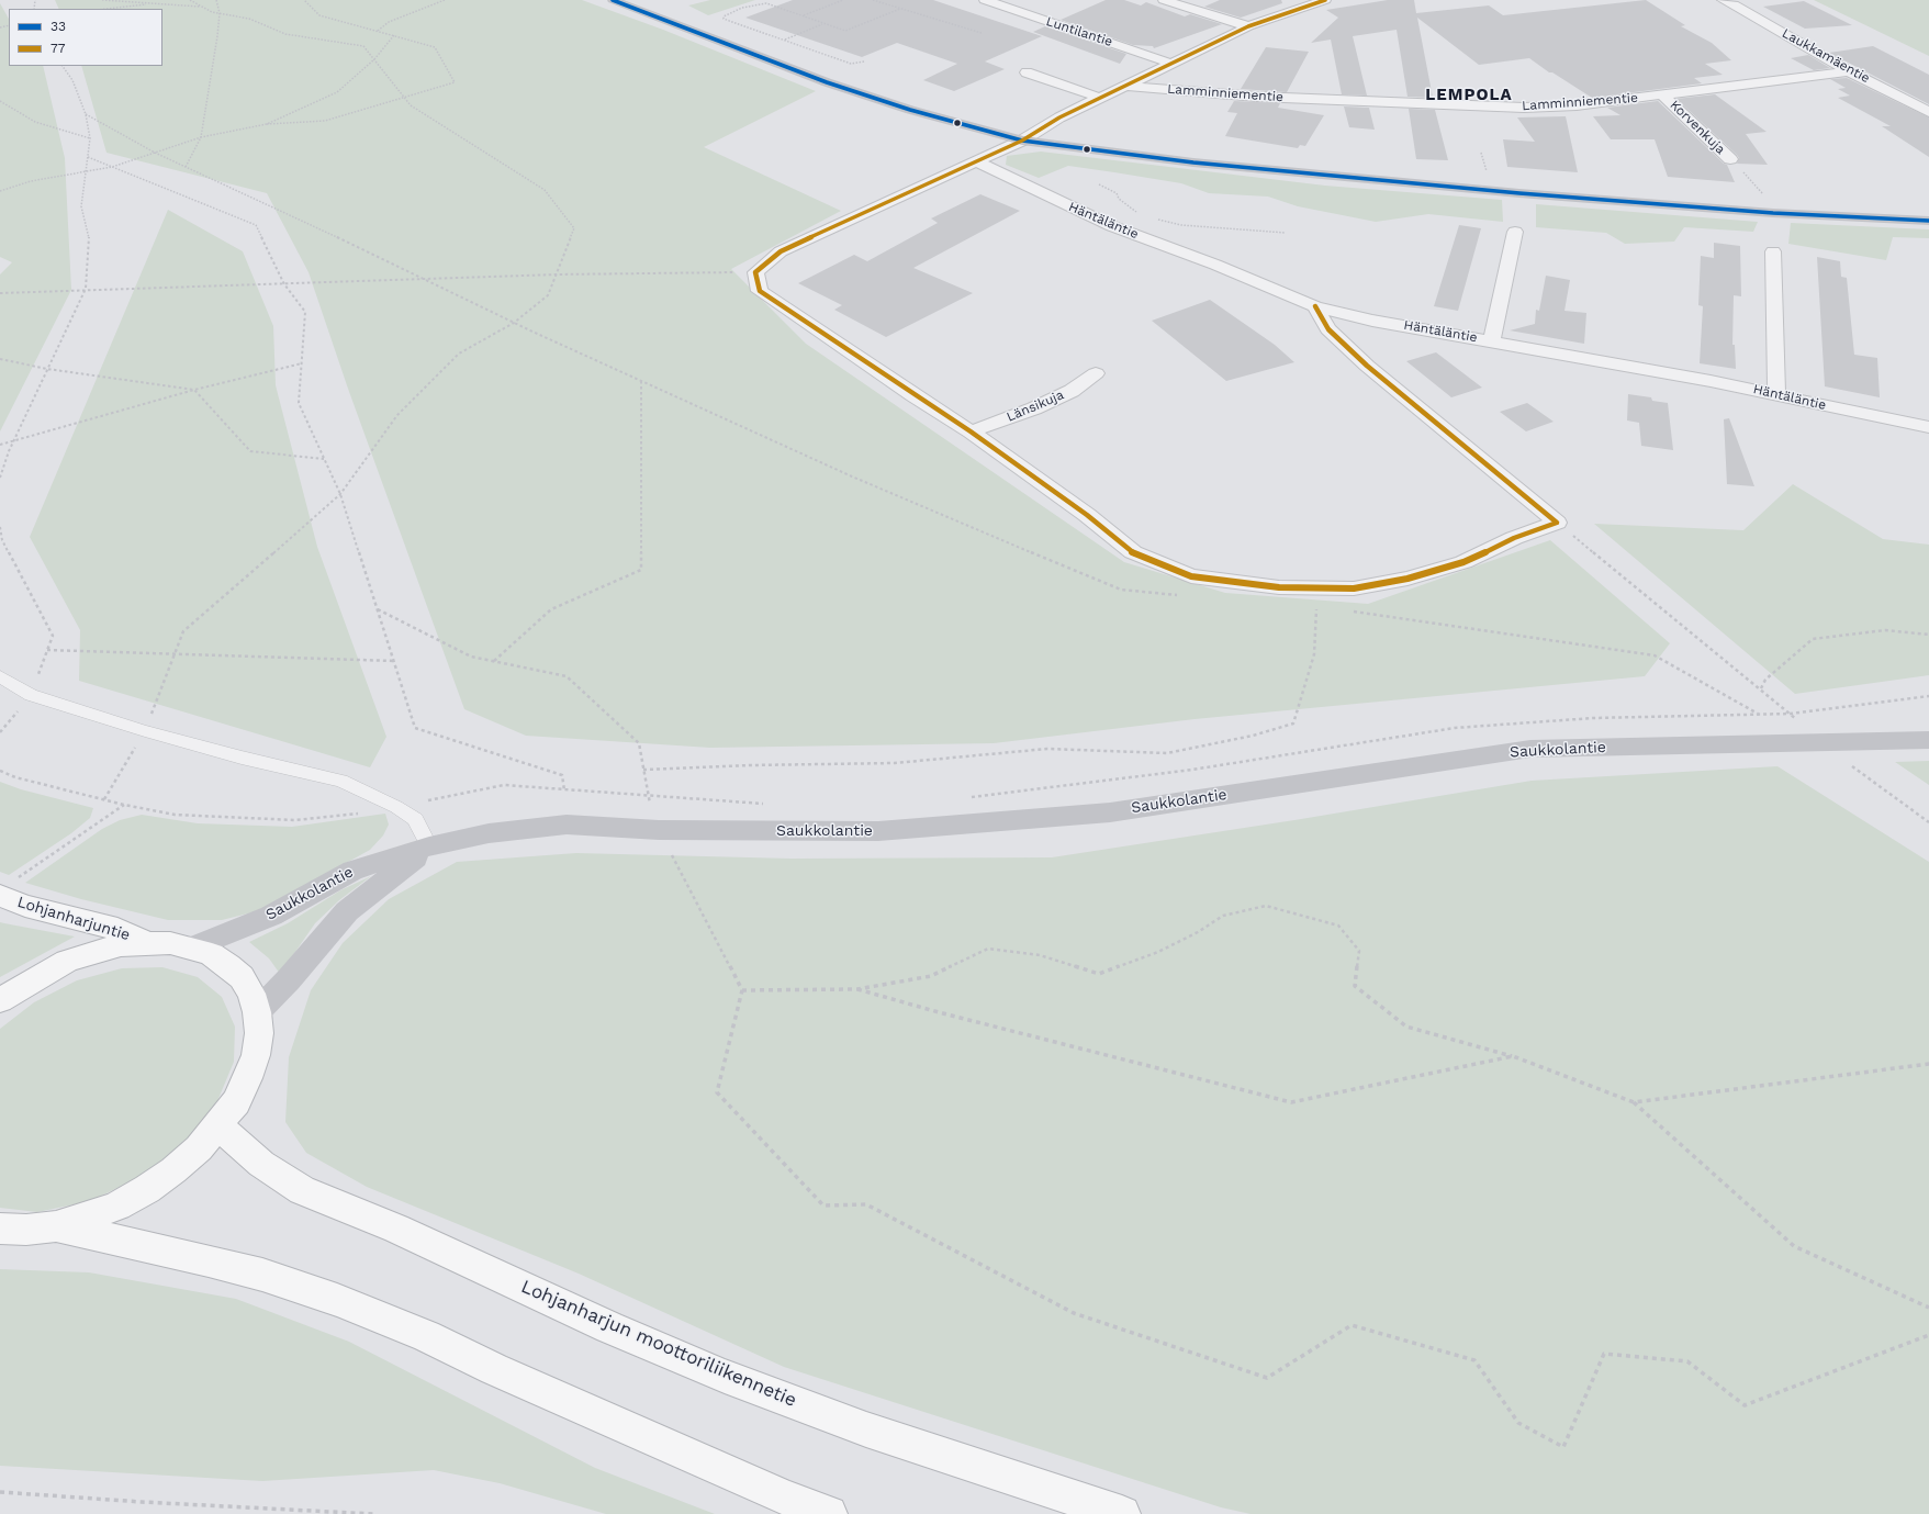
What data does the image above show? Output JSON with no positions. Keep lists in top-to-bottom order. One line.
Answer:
{"streets":{"highway":["Lohjanharjuntie","Lohjanharjun moottoriliikennetie"],"street":["Luntilantie","Laukkamäentie","Lamminniementie","Korvenkuja","Häntäläntie","Länsikuja","Saukkolantie"]},"crossings":[["Laukkamäentie","Lamminniementie"],["Lamminniementie","Korvenkuja"]],"districts":["LEMPOLA"],"lines":["transit line 33","transit line 77"],"legend":["33","77"]}
